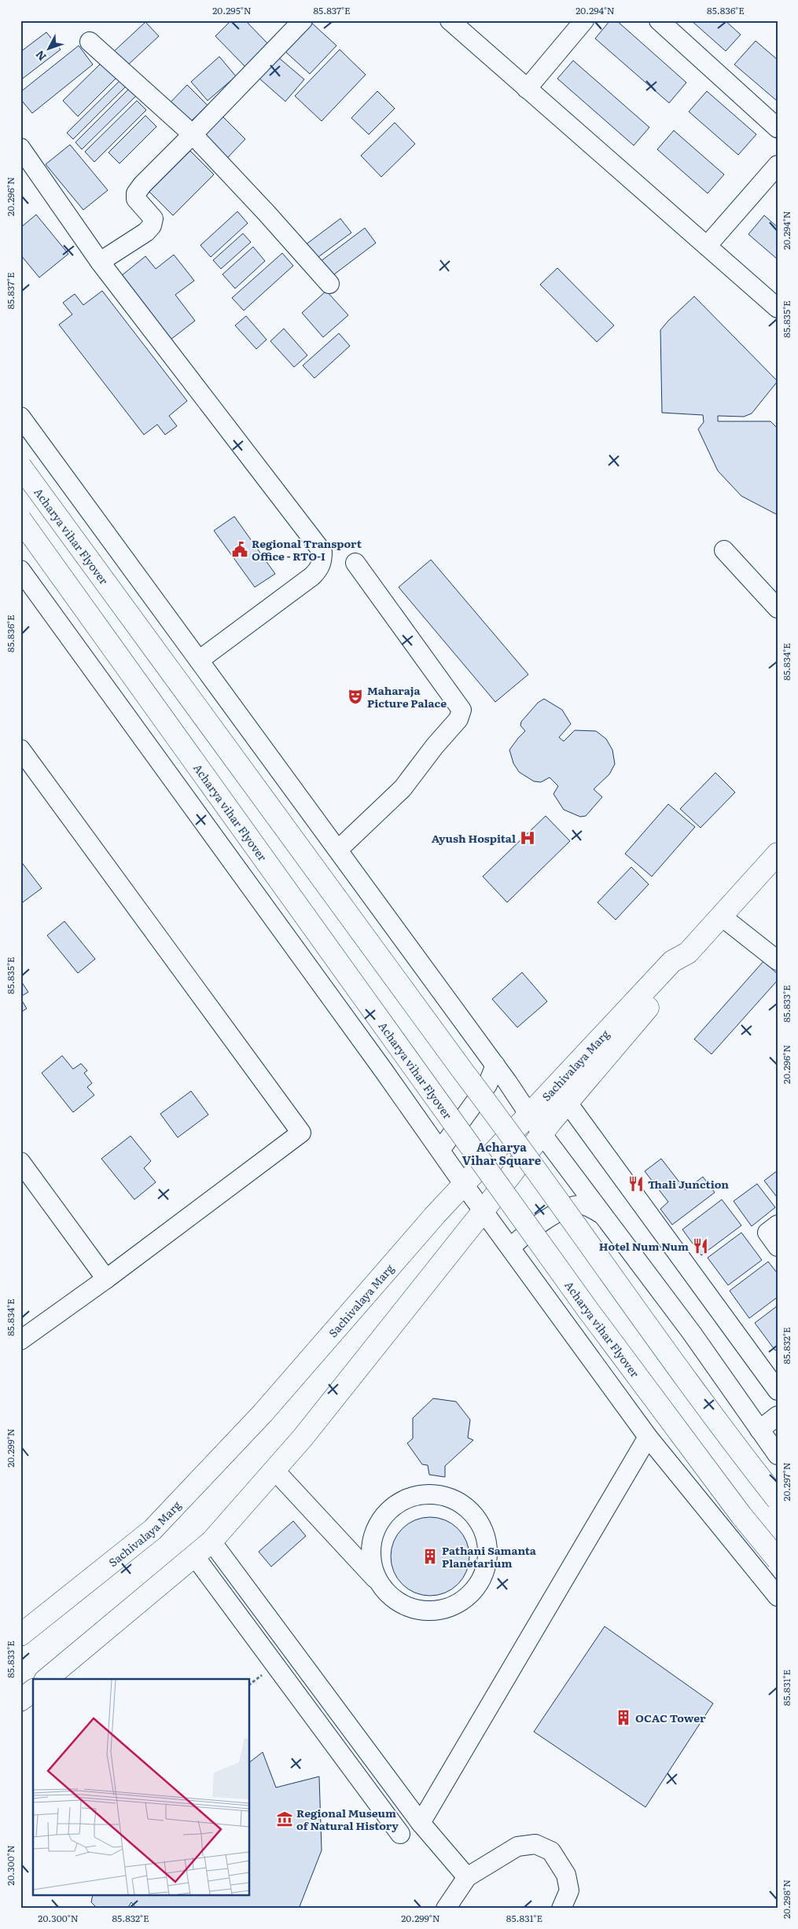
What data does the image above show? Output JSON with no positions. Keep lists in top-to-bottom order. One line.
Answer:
{"streets":{"main road":["Acharya vihar Flyover","Sachivalaya Marg"]},"districts":["Acharya Vihar Square"],"places":{"public building":["Regional Transport Office - RTO-I"],"theatre":["Maharaja Picture Palace"],"hospital":["Ayush Hospital"],"restaurant":["Thali Junction","Hotel Num Num"],"building":["Pathani Samanta Planetarium","OCAC Tower"],"museum":["Regional Museum of Natural History"]},"north":"bottom left","coordinates":["20.295°N","85.837°E","20.294°N","85.836°E","20.296°N","85.835°E","85.834°E","85.833°E","85.832°E","20.299°N","20.297°N","85.831°E","20.300°N","20.298°N"]}
